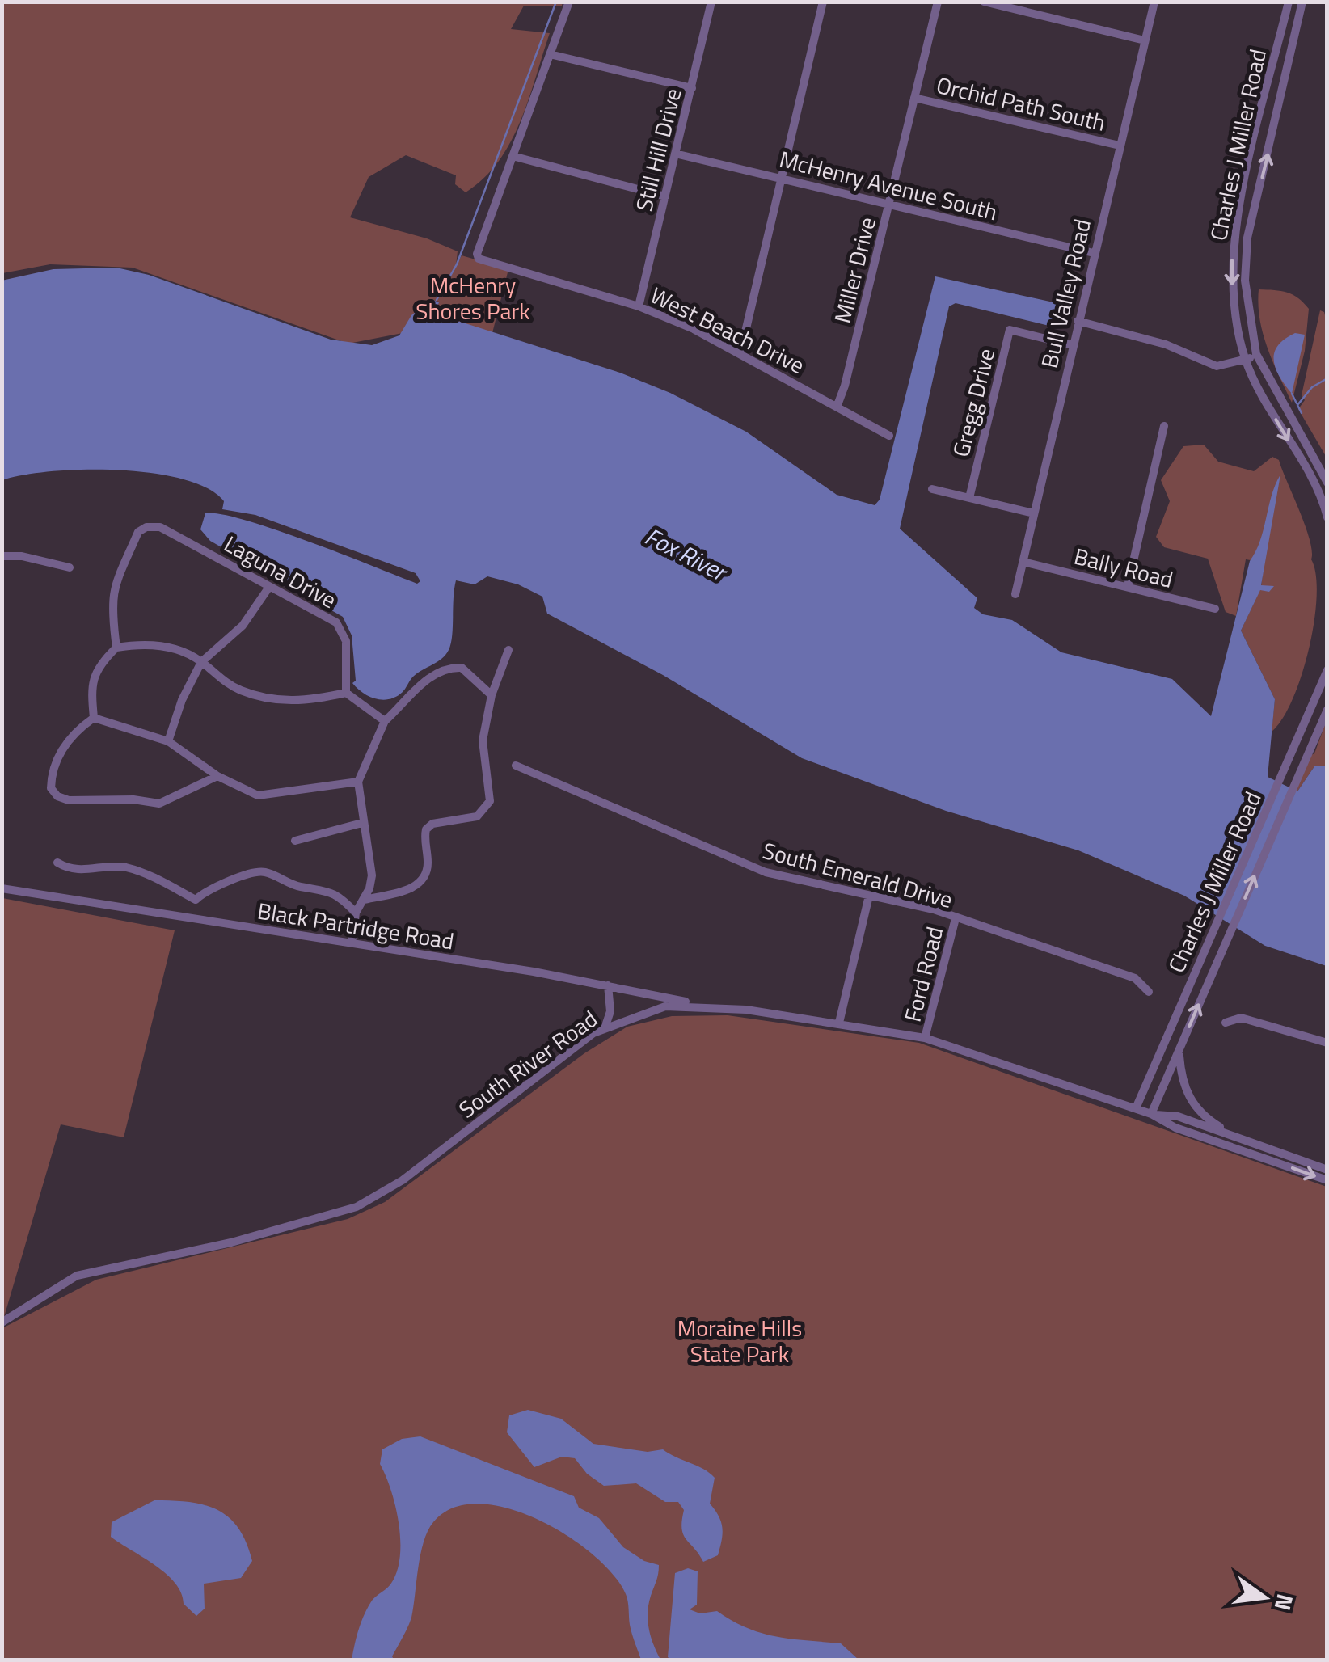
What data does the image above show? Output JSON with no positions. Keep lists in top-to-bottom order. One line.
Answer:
{"streets":{"street":["Orchid Path South","Charles J Miller Road","Still Hill Drive","McHenry Avenue South","Miller Drive","Bull Valley Road","West Beach Drive","Gregg Drive","Bally Road","Laguna Drive","South Emerald Drive","Black Partridge Road","Ford Road","South River Road"]},"crossings":[["Orchid Path South","Miller Drive"],["Orchid Path South","Bull Valley Road"],["Charles J Miller Road","South River Road"],["Still Hill Drive","McHenry Avenue South"],["Still Hill Drive","West Beach Drive"],["McHenry Avenue South","Miller Drive"],["McHenry Avenue South","Bull Valley Road"],["Miller Drive","West Beach Drive"],["Bull Valley Road","Gregg Drive"],["Bull Valley Road","Bally Road"],["South Emerald Drive","Ford Road"],["Black Partridge Road","South River Road"],["Ford Road","South River Road"]],"water":["Fox River"],"parks":["McHenry Shores Park","Moraine Hills State Park"],"north":"right"}
